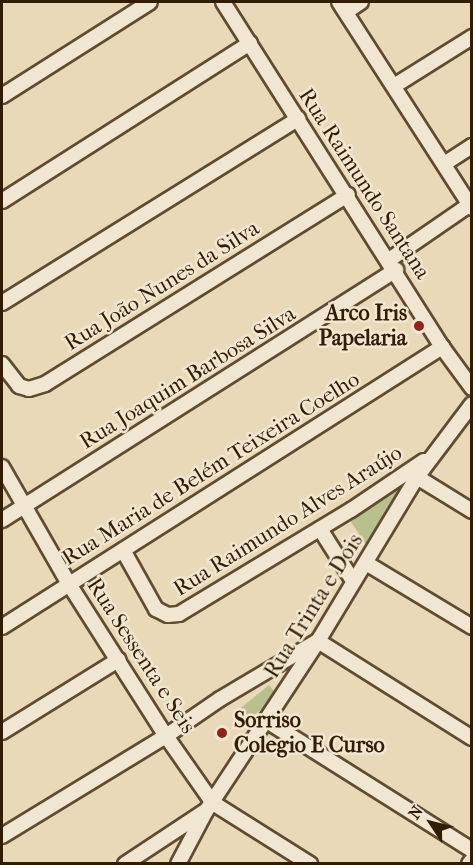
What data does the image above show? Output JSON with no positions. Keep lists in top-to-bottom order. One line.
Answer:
{"streets":{"street":["Rua Raimundo Santana","Rua João Nunes da Silva","Rua Joaquim Barbosa Silva","Rua Maria de Belém Teixeira Coelho","Rua Raimundo Alves Araújo","Rua Trinta e Dois","Rua Sessenta e Seis"]},"crossings":[["Rua Raimundo Santana","Rua João Nunes da Silva"],["Rua Raimundo Santana","Rua Joaquim Barbosa Silva"],["Rua Raimundo Santana","Rua Maria de Belém Teixeira Coelho"],["Rua Joaquim Barbosa Silva","Rua Sessenta e Seis"],["Rua Maria de Belém Teixeira Coelho","Rua Raimundo Alves Araújo"],["Rua Maria de Belém Teixeira Coelho","Rua Sessenta e Seis"],["Rua Raimundo Alves Araújo","Rua Trinta e Dois"],["Rua Trinta e Dois","Rua Sessenta e Seis"]],"places":["Arco Iris Papelaria","Sorriso Colegio E Curso"],"north":"top left"}
